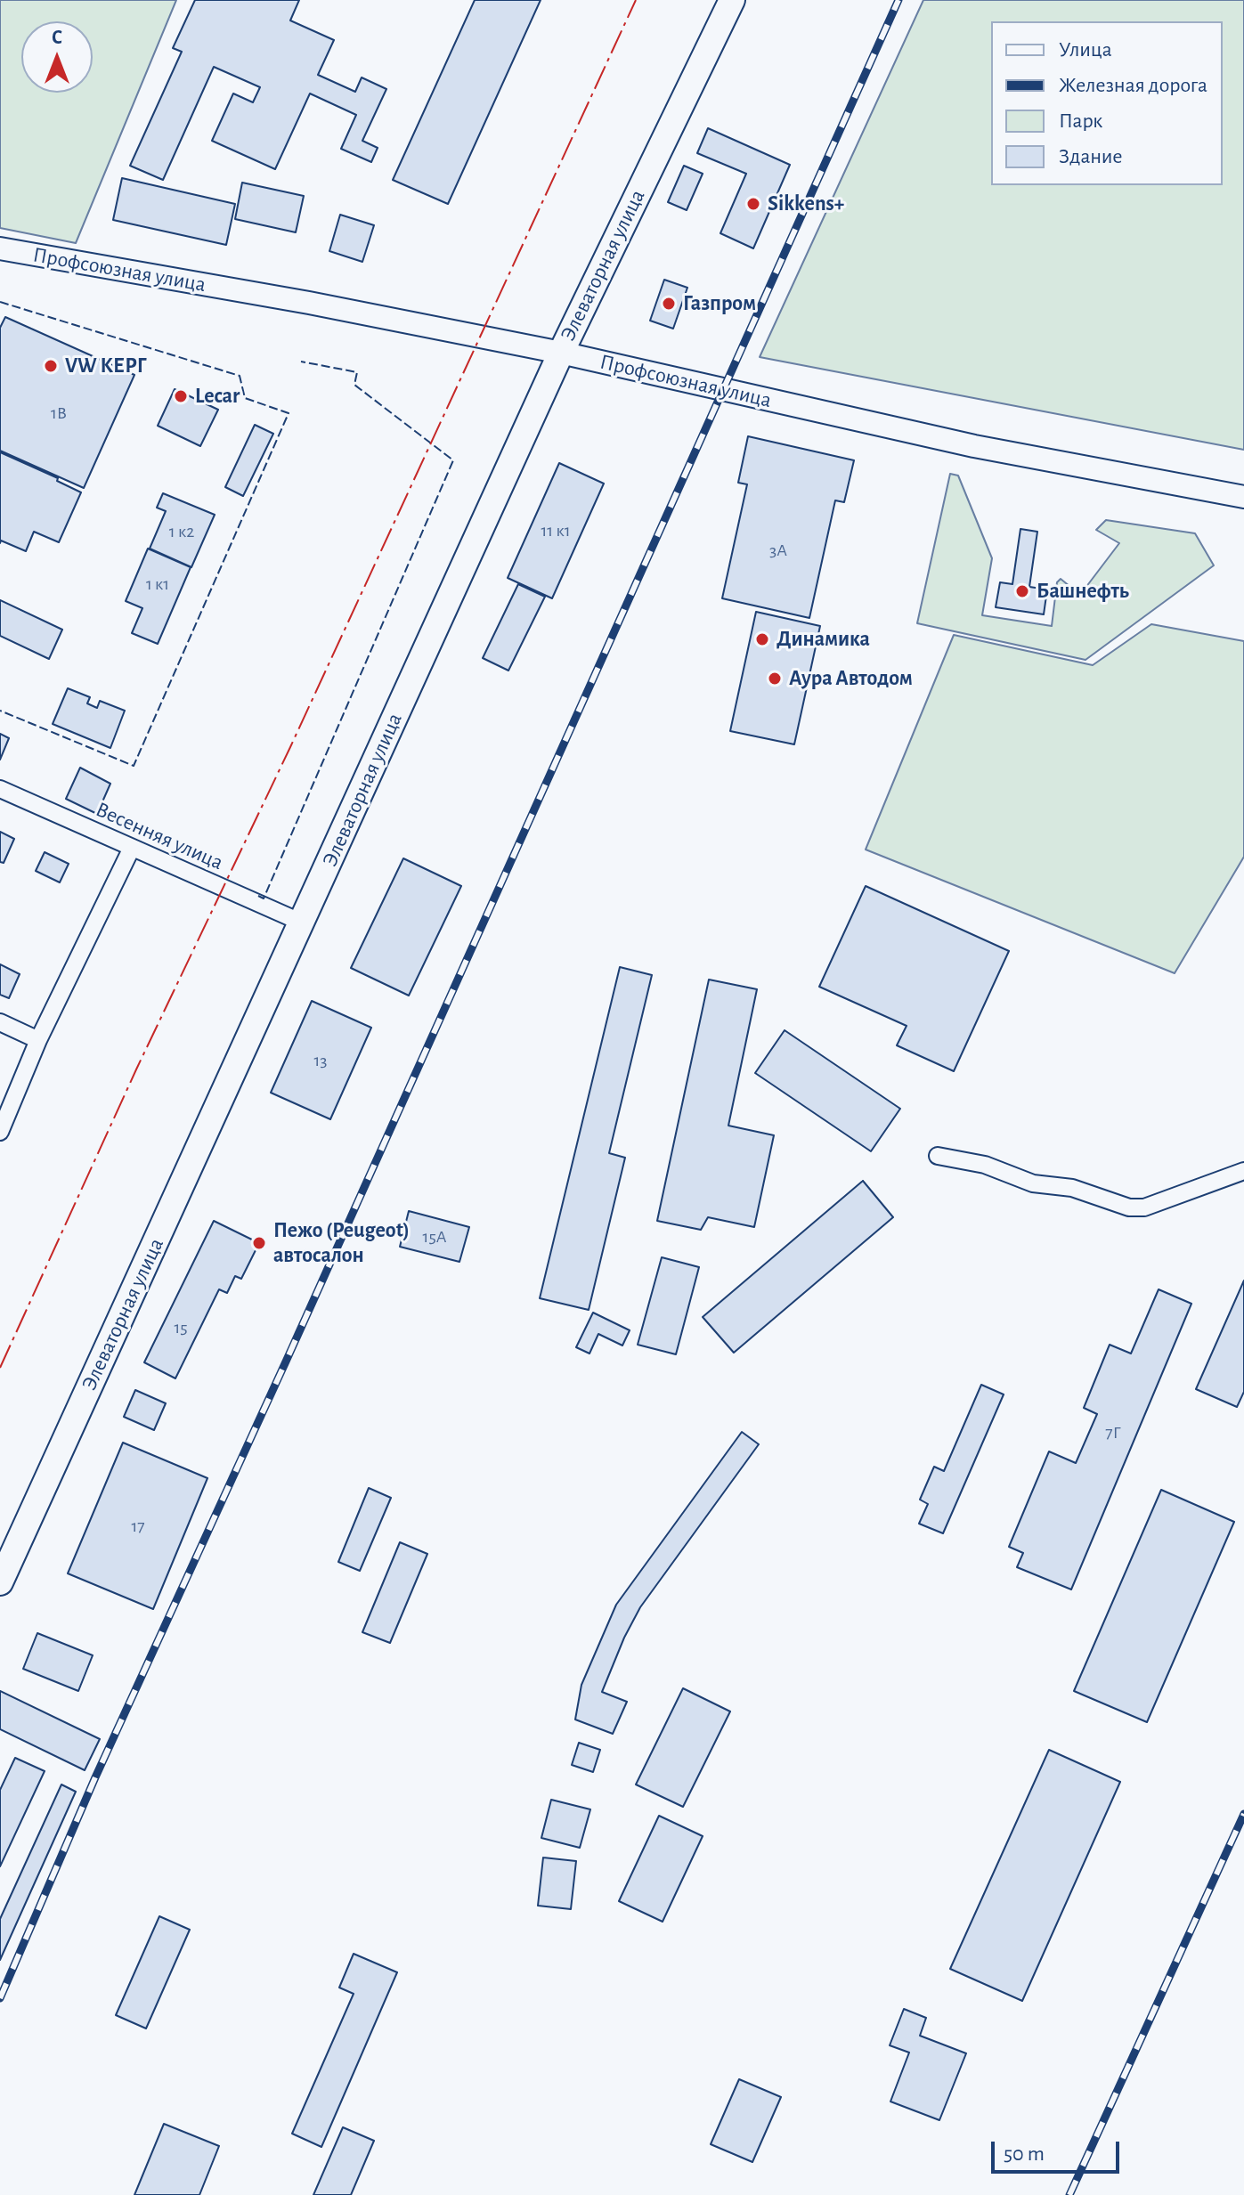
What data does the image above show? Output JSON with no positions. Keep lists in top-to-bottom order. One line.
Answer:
{"streets":{"main road":["Элеваторная улица","Профсоюзная улица"],"street":["Весенняя улица"]},"crossings":[["Элеваторная улица","Профсоюзная улица"],["Элеваторная улица","Весенняя улица"]],"places":["Sikkens+","Газпром","VW КЕРГ","Lecar","Башнефть","Динамика","Аура Автодом","Пежо (Peugeot) автосалон"],"house_numbers":["1В","11 к1","1 к2","3А","1 к1","13","15А","15","7Г","17"],"legend":["Улица","Железная дорога","Парк","Здание"],"scale_bar":"50 m","north":"top"}
